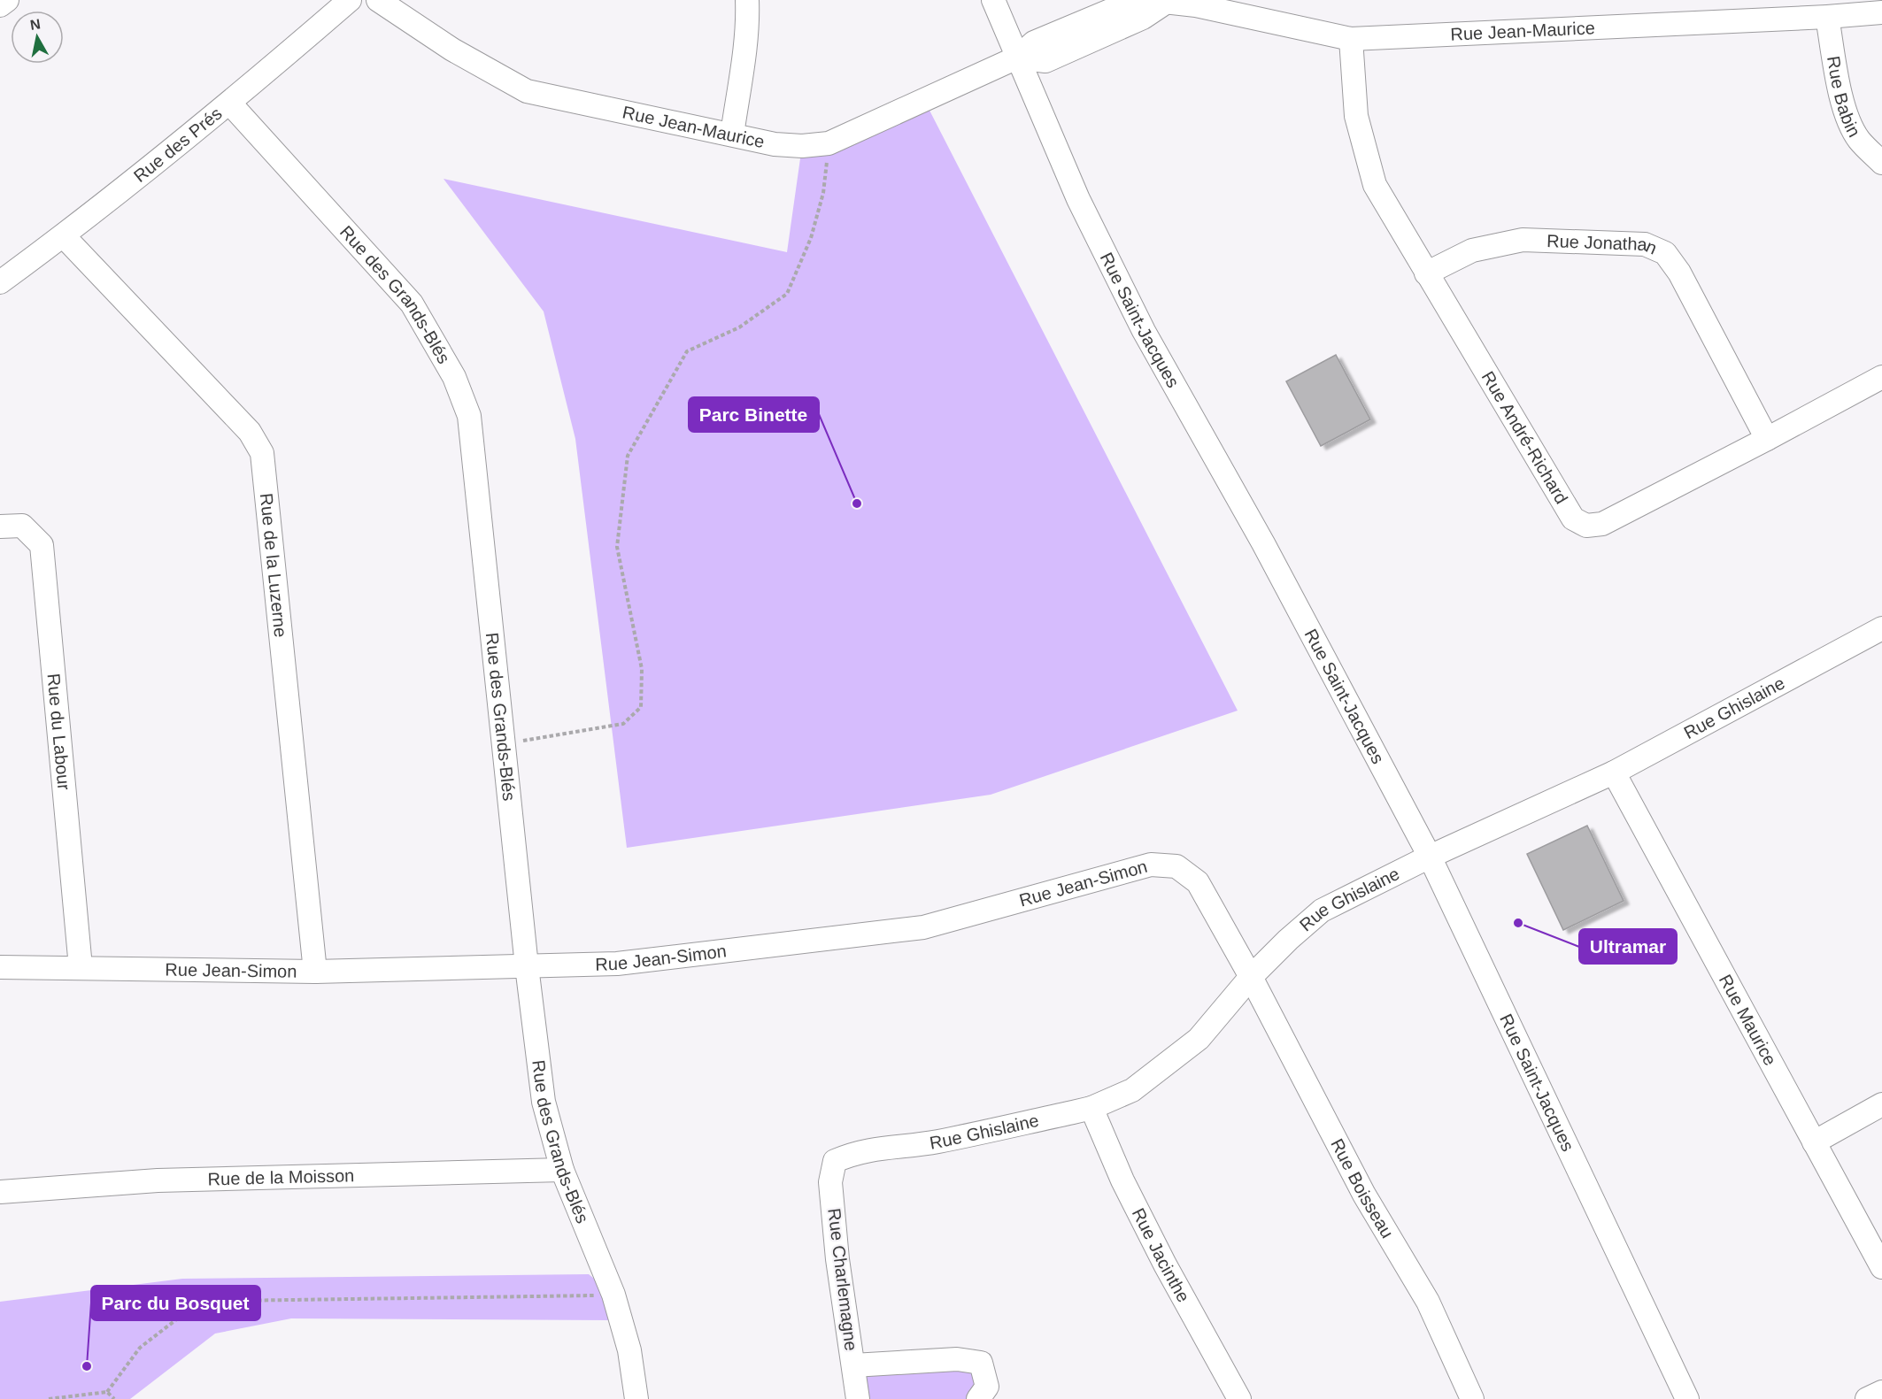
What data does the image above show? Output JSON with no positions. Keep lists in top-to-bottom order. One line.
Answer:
{"streets":{"street":["Rue Jean-Maurice","Rue Babin","Rue des Prés","Rue Jonathan","Rue des Grands-Blés","Rue Saint-Jacques","Rue André-Richard","Rue de la Luzerne","Rue Ghislaine","Rue du Labour","Rue Jean-Simon","Rue Maurice","Rue de la Moisson","Rue Boisseau","Rue Jacinthe","Rue Charlemagne"]},"crossings":[["Rue Jean-Maurice","Rue Babin"],["Rue Jean-Maurice","Rue Saint-Jacques"],["Rue Jean-Maurice","Rue André-Richard"],["Rue des Prés","Rue des Grands-Blés"],["Rue des Prés","Rue de la Luzerne"],["Rue Jonathan","Rue André-Richard"],["Rue des Grands-Blés","Rue Jean-Simon"],["Rue des Grands-Blés","Rue de la Moisson"],["Rue Saint-Jacques","Rue Ghislaine"],["Rue de la Luzerne","Rue Jean-Simon"],["Rue Ghislaine","Rue Jean-Simon"],["Rue Ghislaine","Rue Maurice"],["Rue Ghislaine","Rue Boisseau"],["Rue Ghislaine","Rue Jacinthe"],["Rue Ghislaine","Rue Charlemagne"],["Rue du Labour","Rue Jean-Simon"],["Rue Jean-Simon","Rue Boisseau"]],"places":["Parc Binette","Ultramar","Parc du Bosquet"],"north":"top"}
